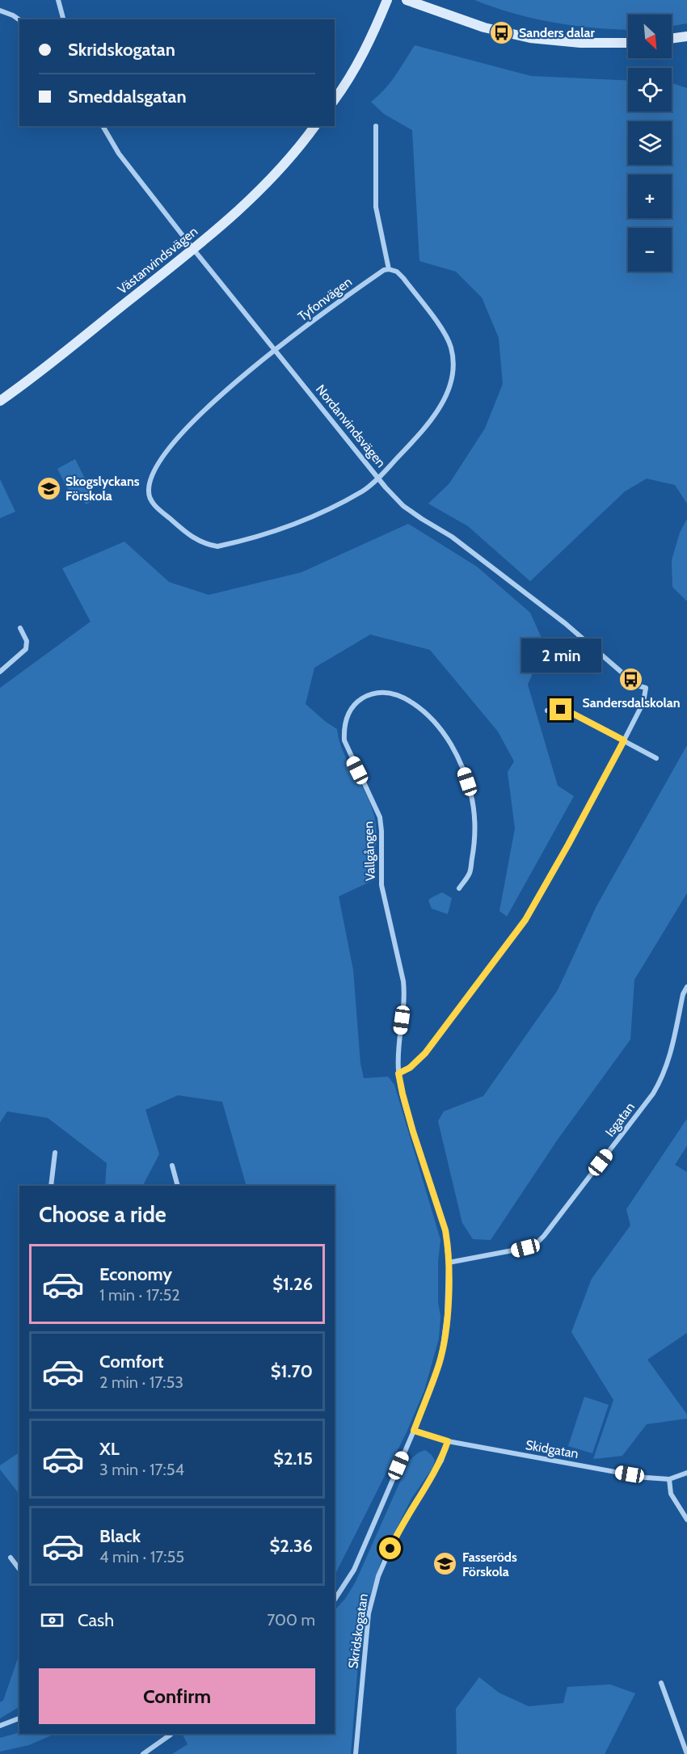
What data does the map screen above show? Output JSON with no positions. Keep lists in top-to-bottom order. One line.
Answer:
{"streets":{"street":["Västanvindsvägen","Tyfonvägen","Nordanvindsvägen","Vallgången","Isgatan","Skidgatan","Skridskogatan"]},"crossings":[["Västanvindsvägen","Nordanvindsvägen"],["Tyfonvägen","Nordanvindsvägen"],["Vallgången","Isgatan"],["Vallgången","Skidgatan"],["Skidgatan","Skridskogatan"]],"places":{"bus stop":["Sanders dalar","Sandersdalskolan"],"school or university":["Skogslyckans Förskola","Fasseröds Förskola"]},"north":"bottom right","page":{"map_buttons":["+","−"],"banner":["Skridskogatan","Smeddalsgatan"],"bubble":"2 min","heading":"Choose a ride","list":[{"name":"Economy","note":"1 min · 17:52","value":"$1.26"},{"name":"Comfort","note":"2 min · 17:53","value":"$1.70"},{"name":"XL","note":"3 min · 17:54","value":"$2.15"},{"name":"Black","note":"4 min · 17:55","value":"$2.36"}],"pay":["Cash","700 m"],"buttons":"Confirm"}}
